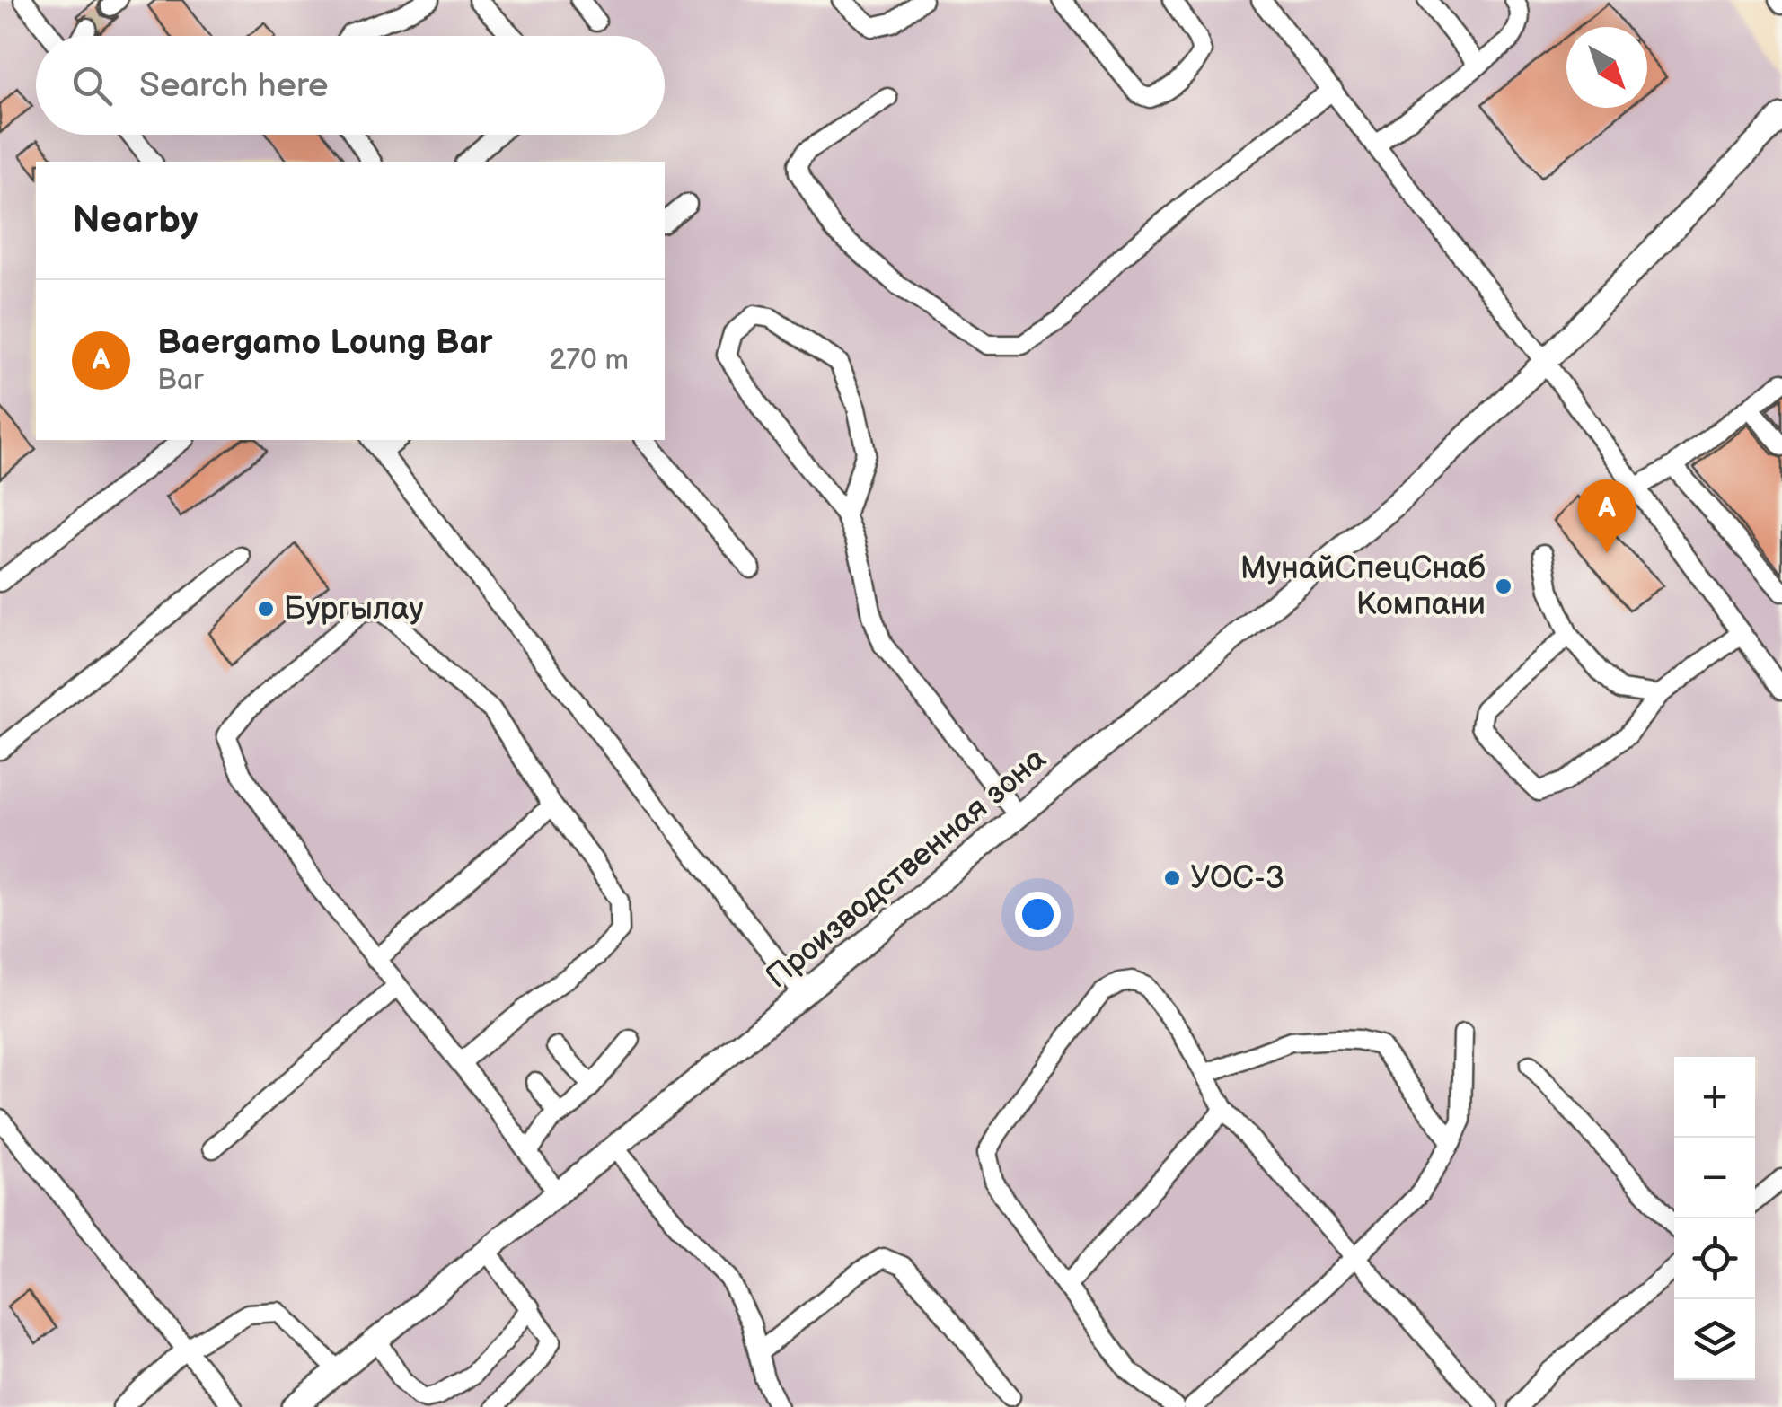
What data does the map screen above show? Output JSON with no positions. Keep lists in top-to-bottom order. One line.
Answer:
{"streets":{"main road":["Производственная зона"]},"places":["МунайСпецСнаб Компани","Бургылау","УОС-3"],"north":"bottom right","page":{"search":"Search here","heading":"Nearby","list":[{"mark":"A","name":"Baergamo Loung Bar","note":"Bar","value":"270 m"}],"pins":"A","map_buttons":["+","−"]}}
